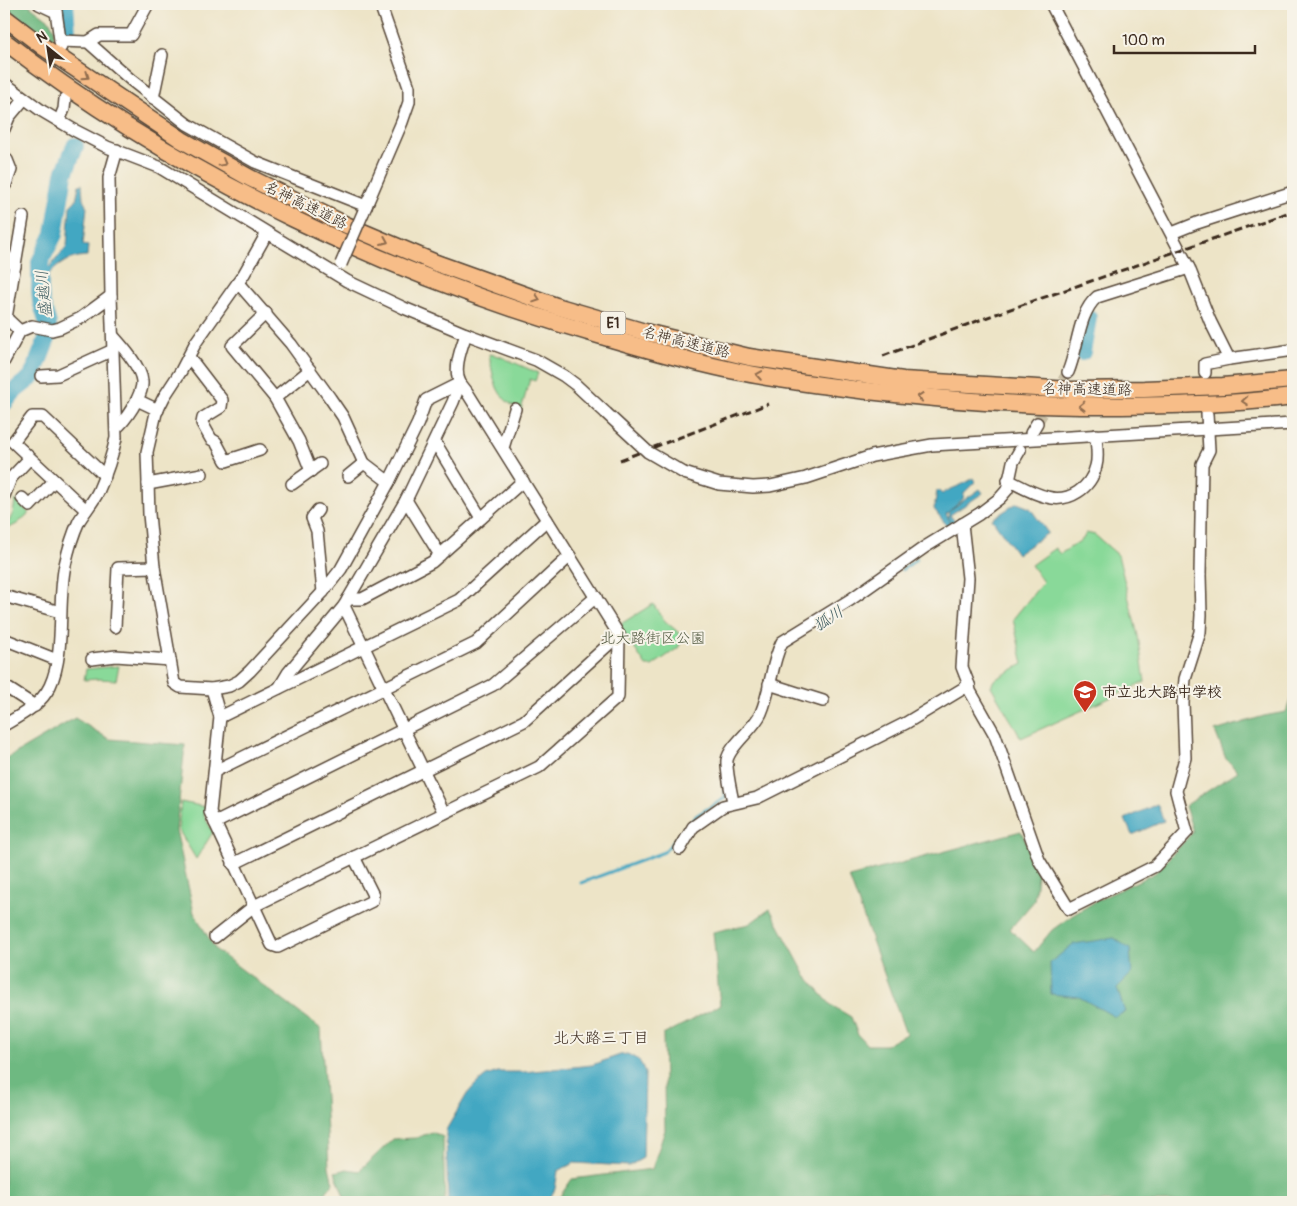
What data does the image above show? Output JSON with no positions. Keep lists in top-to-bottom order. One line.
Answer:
{"streets":{"highway":["名神高速道路","E1"]},"districts":["北大路三丁目"],"water":["盛越川","狐川"],"parks":["北大路街区公園"],"places":{"school or university":["市立北大路中学校"]},"scale_bar":"100 m","north":"top left"}
